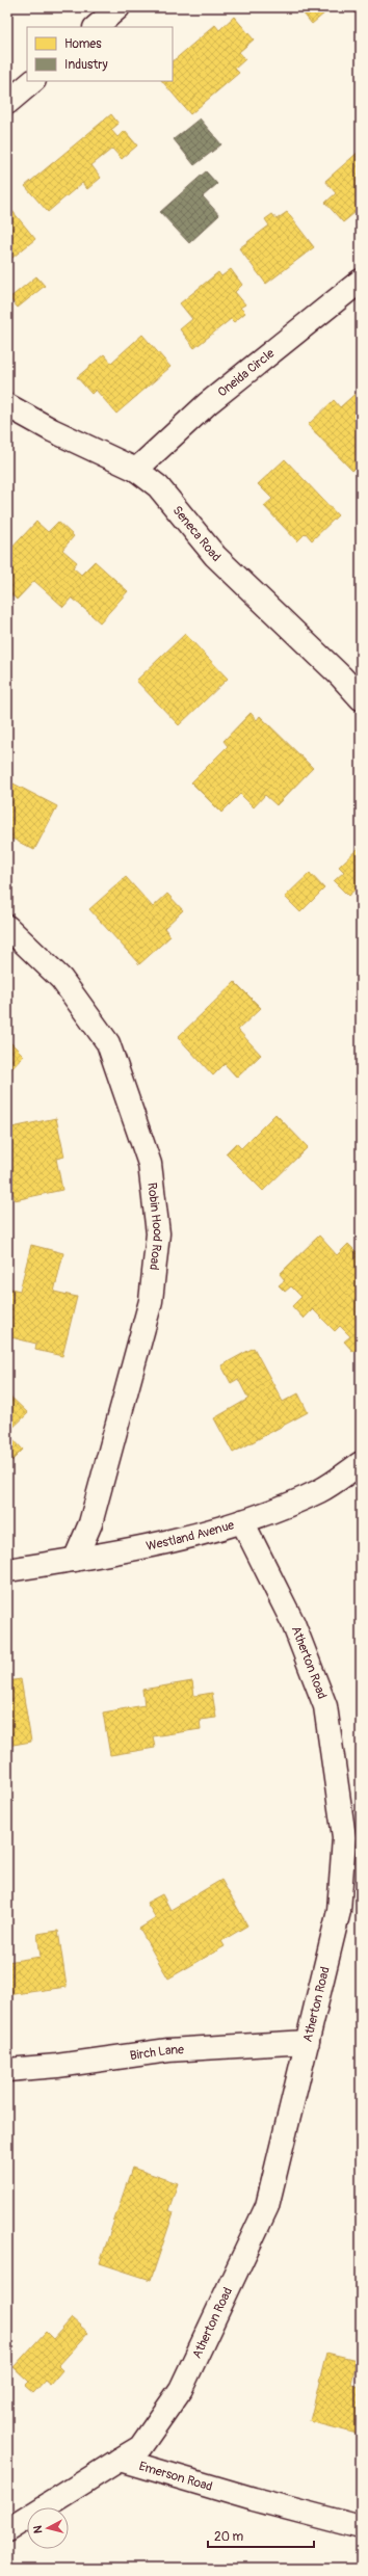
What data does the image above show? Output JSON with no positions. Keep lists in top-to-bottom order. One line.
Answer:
{"streets":{"street":["Oneida Circle","Seneca Road","Robin Hood Road","Westland Avenue","Atherton Road","Birch Lane","Emerson Road"]},"crossings":[["Oneida Circle","Seneca Road"],["Robin Hood Road","Westland Avenue"],["Westland Avenue","Atherton Road"],["Atherton Road","Birch Lane"],["Atherton Road","Emerson Road"]],"legend":["Homes","Industry"],"scale_bar":"20 m","north":"left"}
